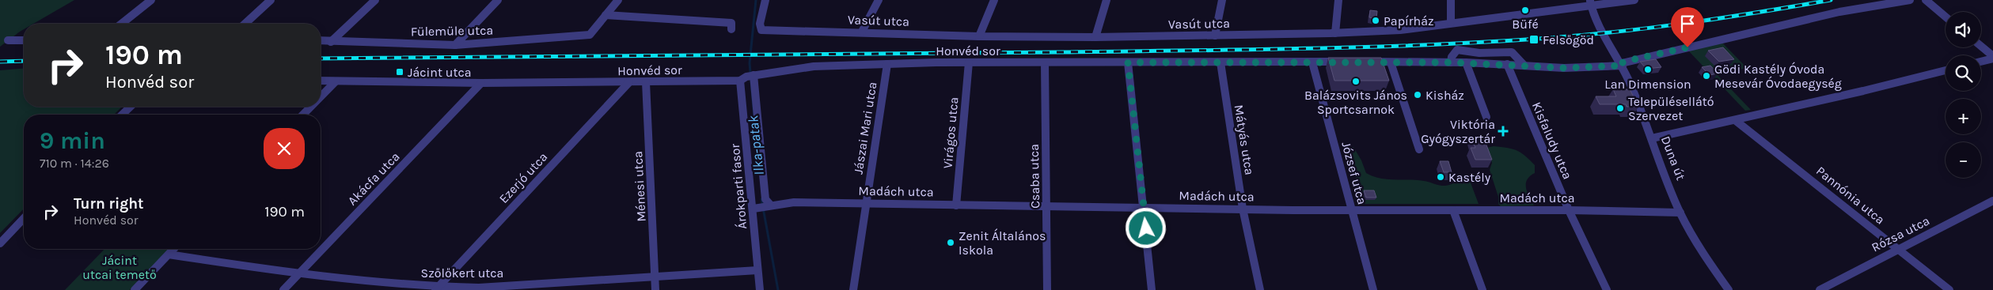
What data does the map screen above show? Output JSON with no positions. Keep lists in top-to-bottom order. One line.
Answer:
{"streets":{"street":["Vasút utca","Fülemüle utca","Honvéd sor","Jászai Mari utca","Virágos utca","Mátyás utca","Kisfaludy utca","Duna út","József utca","Csaba utca","Ezerjó utca","Akácfa utca","Ménesi utca","Árokparti fasor","Madách utca","Pannónia utca","Rózsa utca","Szőlőkert utca"]},"crossings":[["Vasút utca","Duna út"],["Honvéd sor","Jászai Mari utca"],["Honvéd sor","Virágos utca"],["Honvéd sor","Mátyás utca"],["Honvéd sor","József utca"],["Honvéd sor","Csaba utca"],["Honvéd sor","Ezerjó utca"],["Honvéd sor","Akácfa utca"],["Honvéd sor","Ménesi utca"],["Honvéd sor","Árokparti fasor"],["Jászai Mari utca","Madách utca"],["Virágos utca","Madách utca"],["Mátyás utca","Madách utca"],["Kisfaludy utca","Madách utca"],["Duna út","Madách utca"],["József utca","Madách utca"],["Csaba utca","Madách utca"],["Ezerjó utca","Szőlőkert utca"],["Akácfa utca","Szőlőkert utca"],["Ménesi utca","Szőlőkert utca"],["Árokparti fasor","Madách utca"],["Árokparti fasor","Szőlőkert utca"],["Pannónia utca","Rózsa utca"]],"water":["Ilka-patak"],"parks":["Jácint utcai temető"],"places":{"other":["Büfé","Papírház","Lan Dimension","Gödi Kastély Óvoda Mesevár Óvodaegység","Balázsovits János Sportcsarnok","Kisház","Településellátó Szervezet","Kastély","Zenit Általános Iskola"],"transit":["Felsőgöd","Jácint utca"],"health":["Viktória Gyógyszertár"]},"page":{"map_buttons":["+","−"],"turn":["190 m","Honvéd sor"],"heading":["9 min","710 m · 14:26"],"list":[{"name":"Turn right","note":"Honvéd sor","value":"190 m"}]}}
